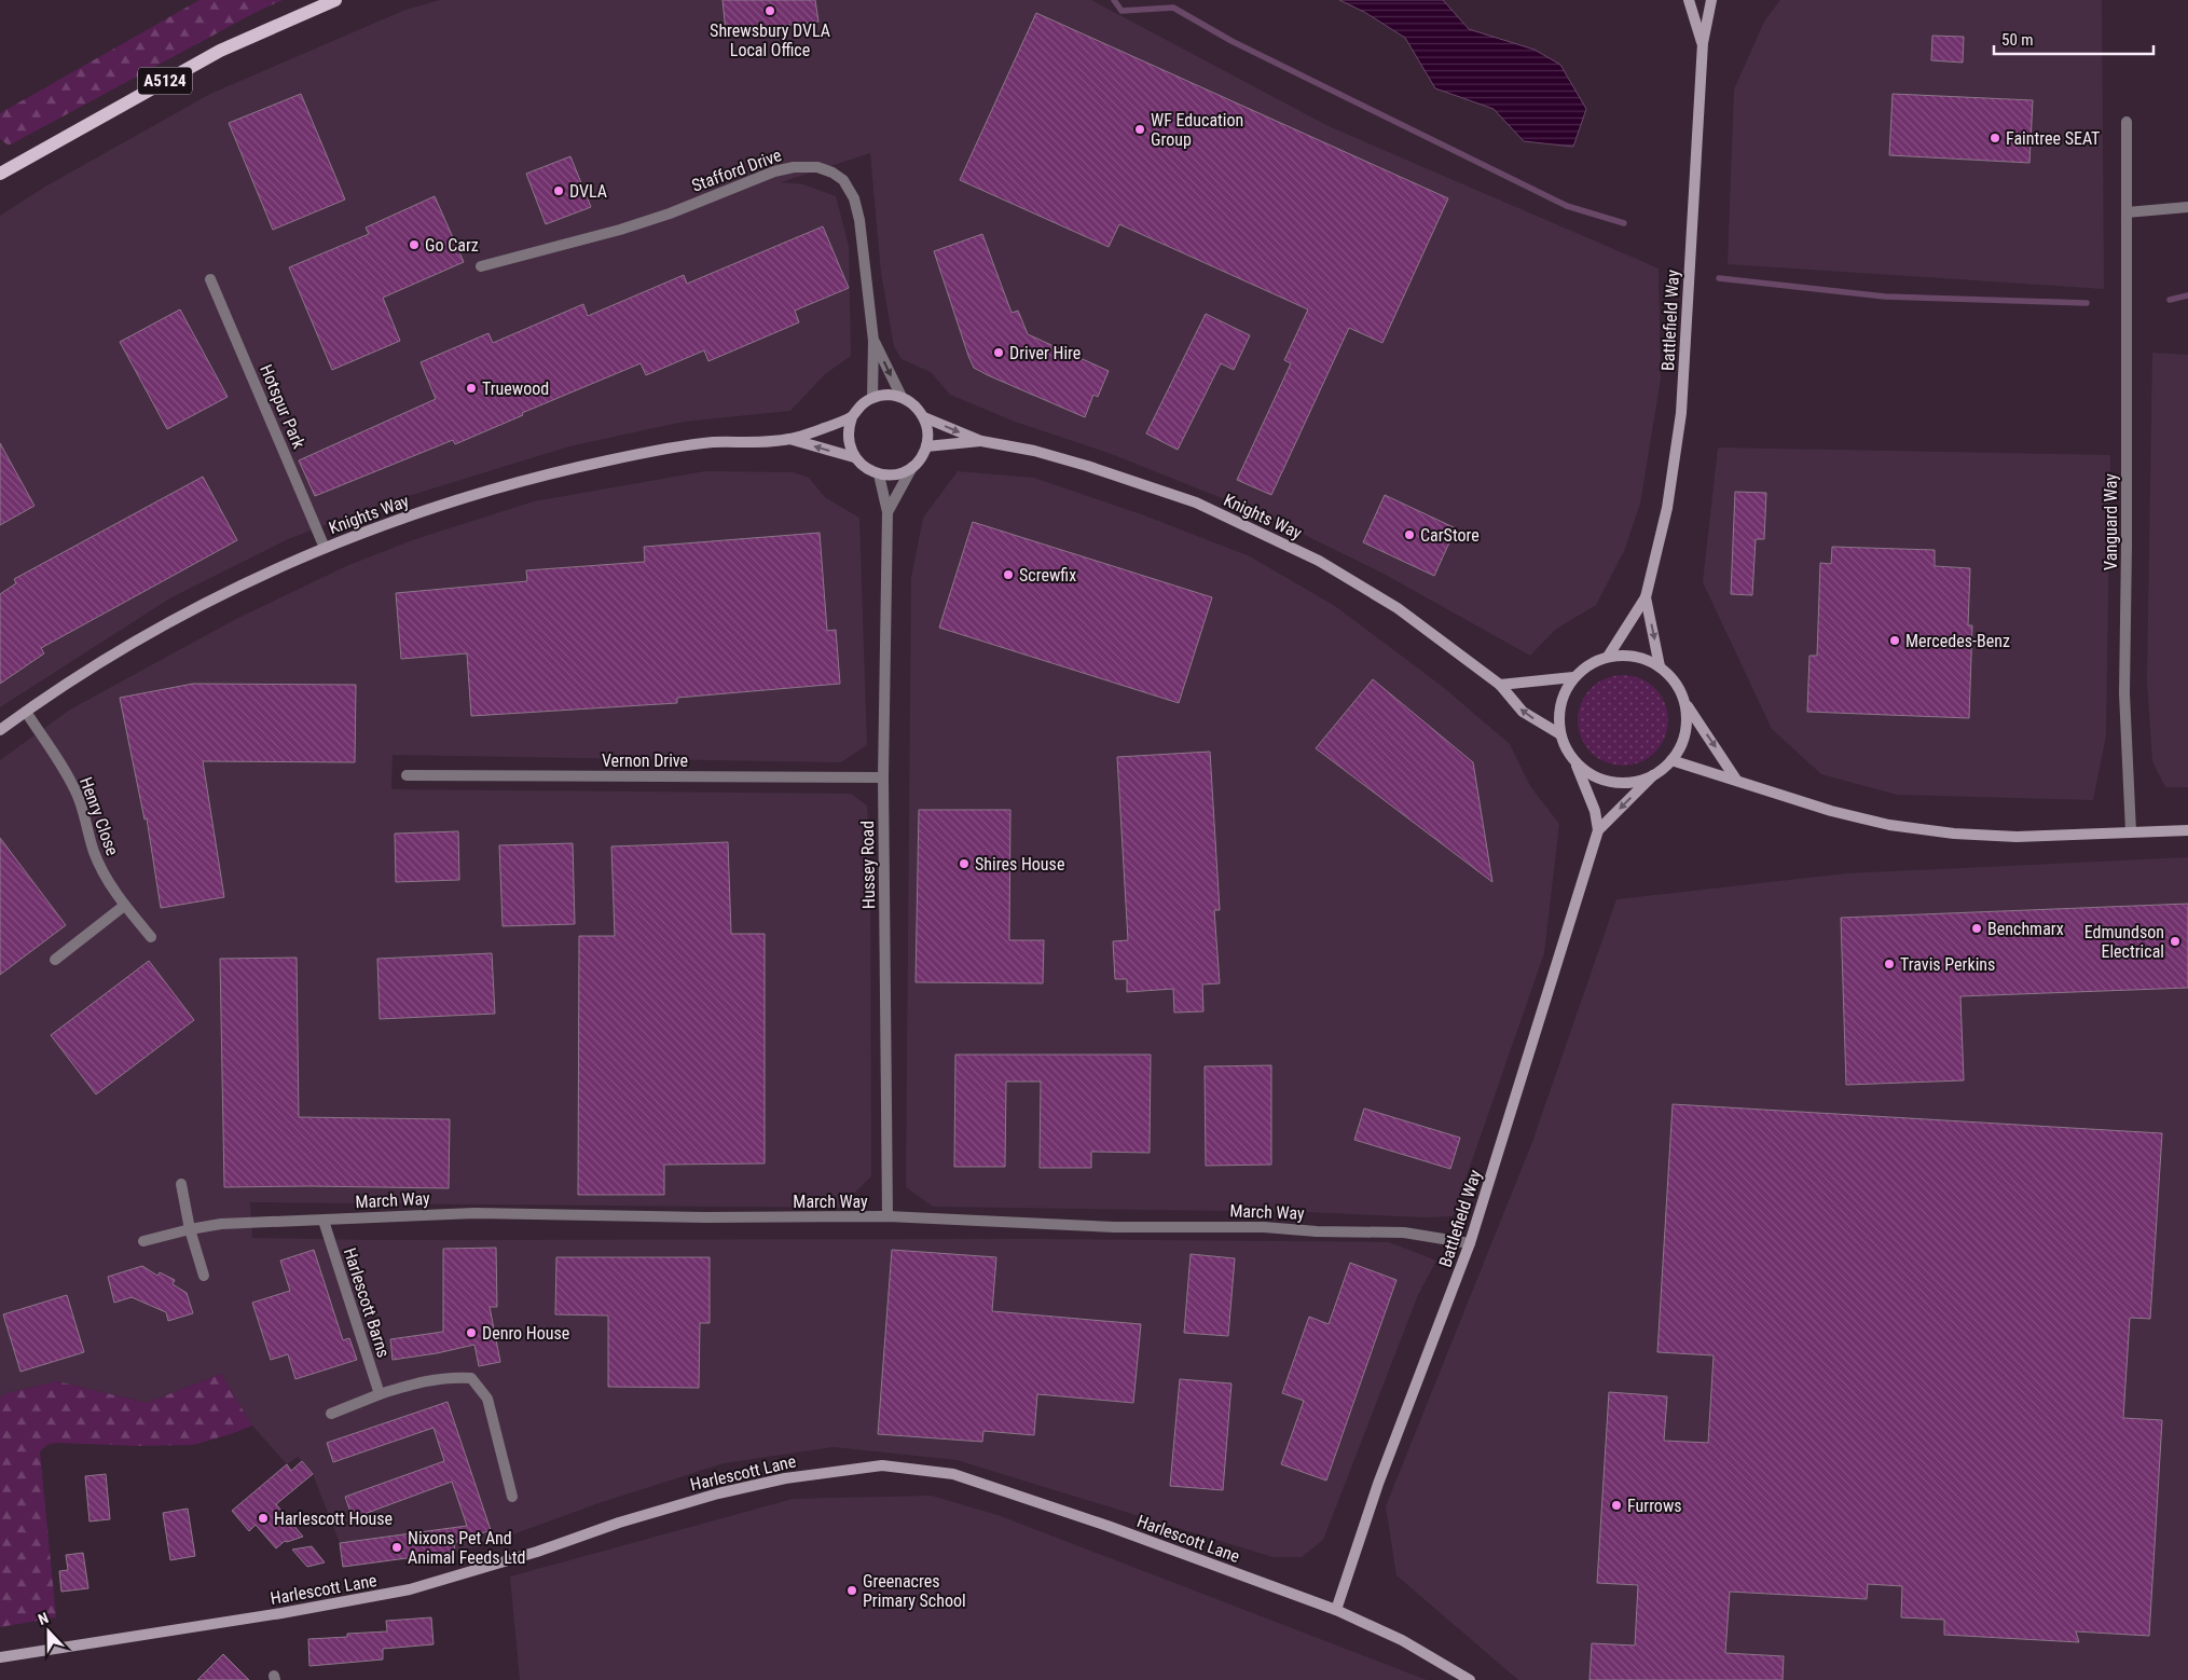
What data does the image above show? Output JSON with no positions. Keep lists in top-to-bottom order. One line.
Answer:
{"streets":{"main road":["A5124"],"street":["Stafford Drive","Battlefield Way","Hotspur Park","Knights Way","Vanguard Way","Vernon Drive","Henry Close","Hussey Road","March Way","Harlescott Barns","Harlescott Lane"]},"crossings":[["Stafford Drive","Knights Way"],["Stafford Drive","Hussey Road"],["Battlefield Way","Knights Way"],["Battlefield Way","March Way"],["Battlefield Way","Harlescott Lane"],["Hotspur Park","Knights Way"],["Knights Way","Henry Close"],["Knights Way","Hussey Road"],["Vernon Drive","Hussey Road"],["Hussey Road","March Way"],["March Way","Harlescott Barns"]],"places":["Shrewsbury DVLA Local Office","WF Education Group","Faintree SEAT","DVLA","Go Carz","Driver Hire","Truewood","CarStore","Screwfix","Mercedes-Benz","Shires House","Benchmarx","Edmundson Electrical","Travis Perkins","Denro House","Furrows","Harlescott House","Nixons Pet And Animal Feeds Ltd","Greenacres Primary School"],"scale_bar":"50 m","north":"top"}
